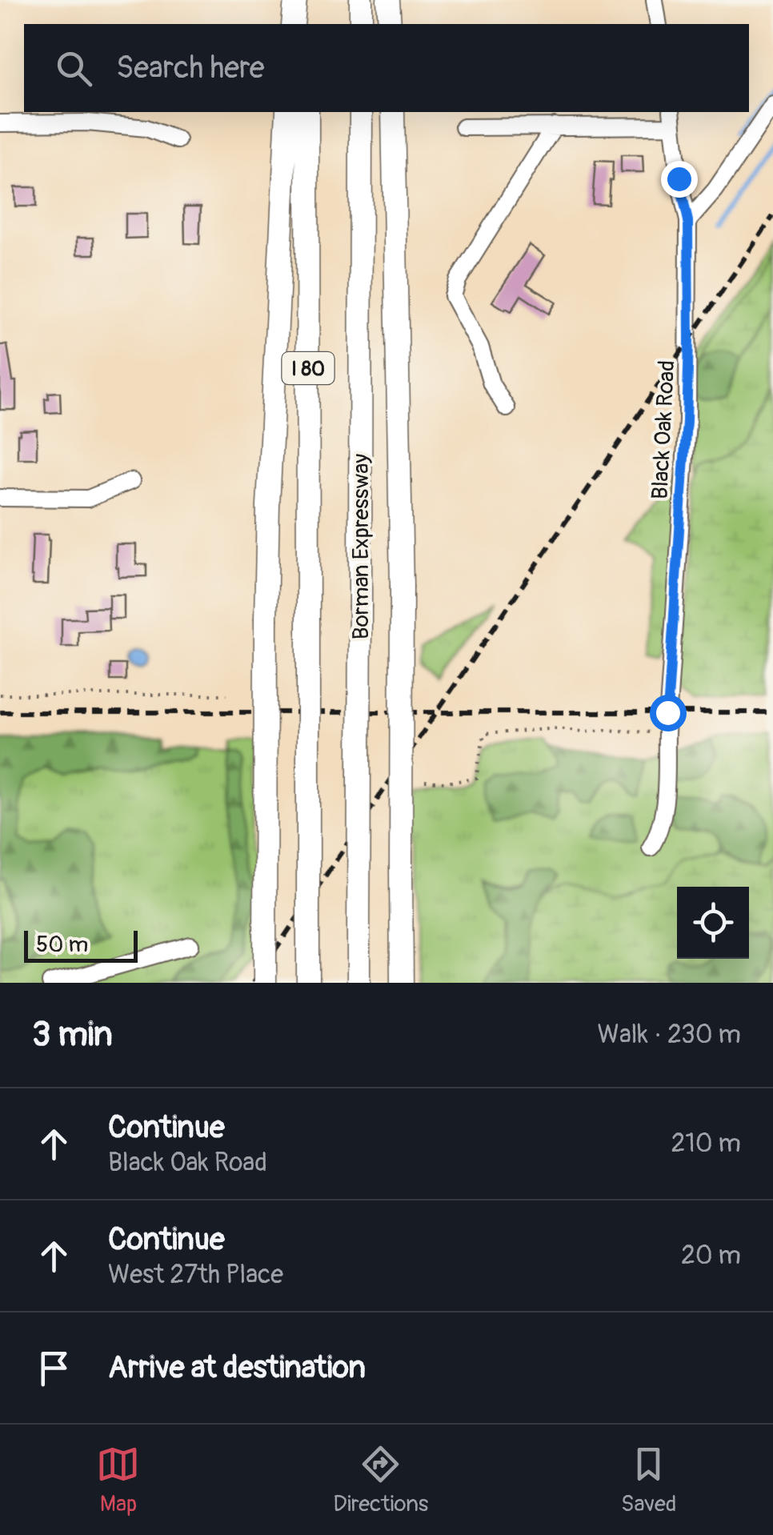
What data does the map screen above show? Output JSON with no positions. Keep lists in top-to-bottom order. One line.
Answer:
{"streets":{"highway":["I 80","Borman Expressway"],"street":["Black Oak Road"]},"scale_bar":"50 m","page":{"search":"Search here","scale":"50 m","heading":["3 min","Walk · 230 m"],"list":[["Continue","Black Oak Road","210 m"],["Continue","West 27th Place","20 m"],"Arrive at destination"],"nav":["Map","Directions","Saved"]}}
